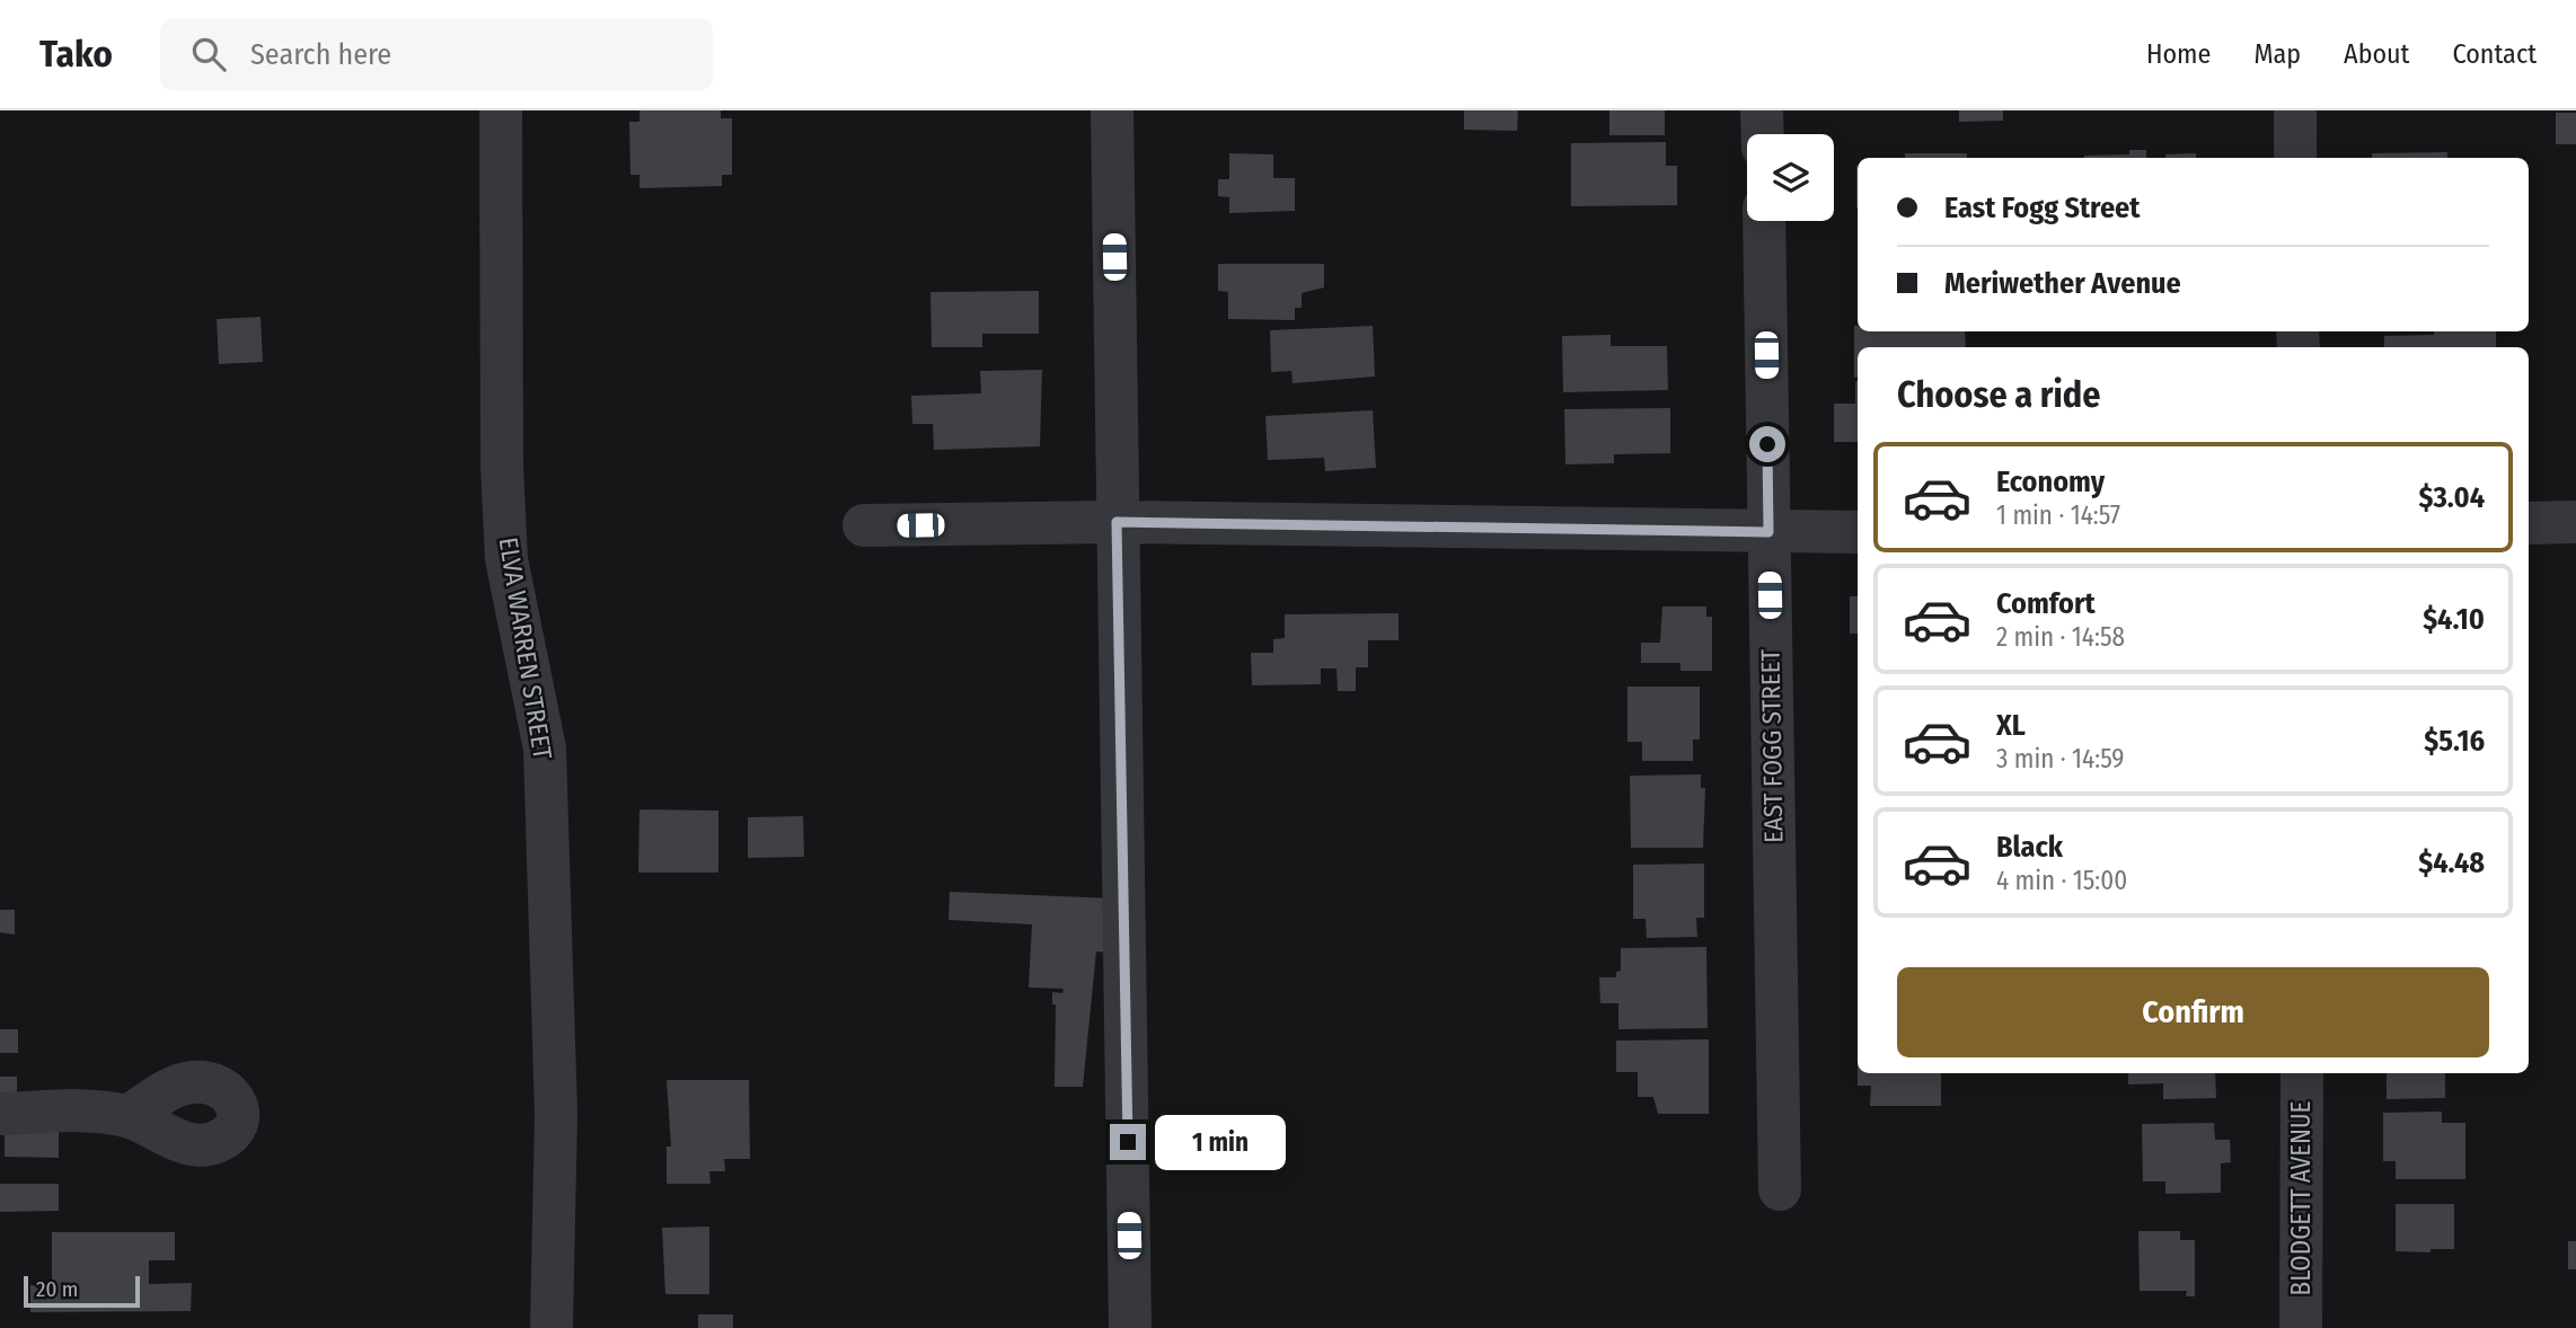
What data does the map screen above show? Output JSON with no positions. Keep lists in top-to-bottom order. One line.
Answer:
{"streets":{"street":["ELVA WARREN STREET","EAST FOGG STREET","BLODGETT AVENUE"]},"scale_bar":"20 m","page":{"header":"Tako","search":"Search here","nav":["Home","Map","About","Contact"],"banner":["East Fogg Street","Meriwether Avenue"],"heading":"Choose a ride","list":[{"name":"Economy","note":"1 min · 14:57","value":"$3.04"},{"name":"Comfort","note":"2 min · 14:58","value":"$4.10"},{"name":"XL","note":"3 min · 14:59","value":"$5.16"},{"name":"Black","note":"4 min · 15:00","value":"$4.48"}],"buttons":"Confirm","bubble":"1 min","scale":"20 m"}}
